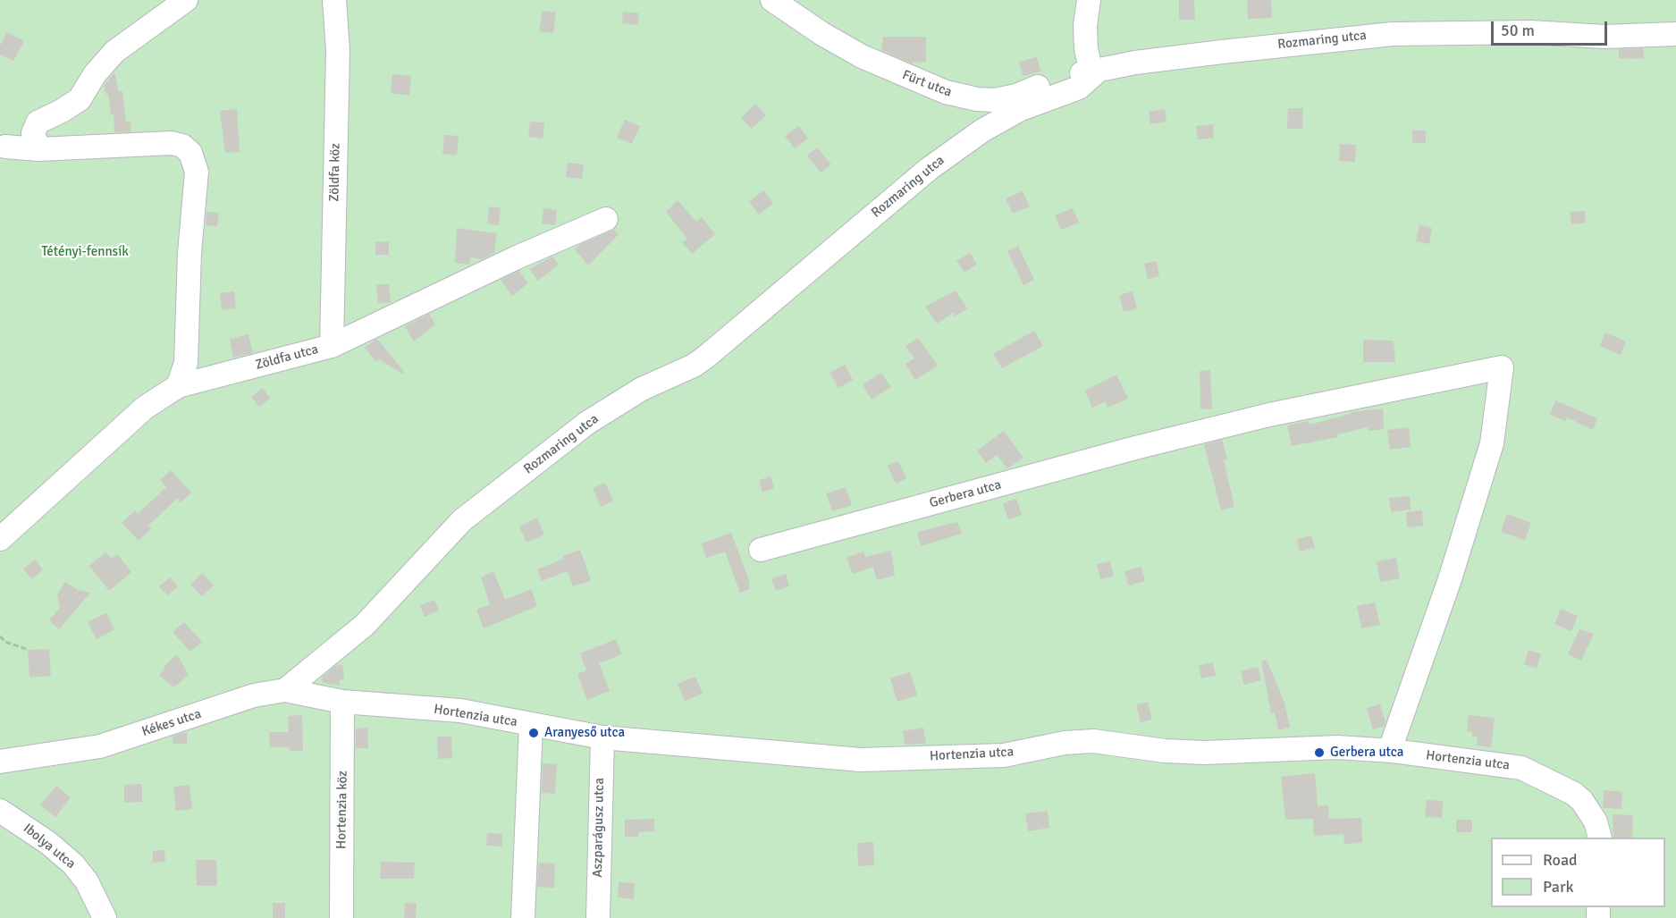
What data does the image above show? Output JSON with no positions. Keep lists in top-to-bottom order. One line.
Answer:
{"streets":{"street":["Rozmaring utca","Fürt utca","Zöldfa köz","Zöldfa utca","Gerbera utca","Hortenzia utca","Kékes utca","Hortenzia köz","Aszparágusz utca","Ibolya utca"]},"crossings":[["Rozmaring utca","Fürt utca"],["Rozmaring utca","Kékes utca"],["Zöldfa köz","Zöldfa utca"],["Gerbera utca","Hortenzia utca"],["Hortenzia utca","Kékes utca"],["Hortenzia utca","Hortenzia köz"],["Hortenzia utca","Aszparágusz utca"],["Kékes utca","Hortenzia köz"]],"parks":["Tétényi-fennsík"],"places":["Aranyeső utca","Gerbera utca"],"legend":["Road","Park"],"scale_bar":"50 m"}
